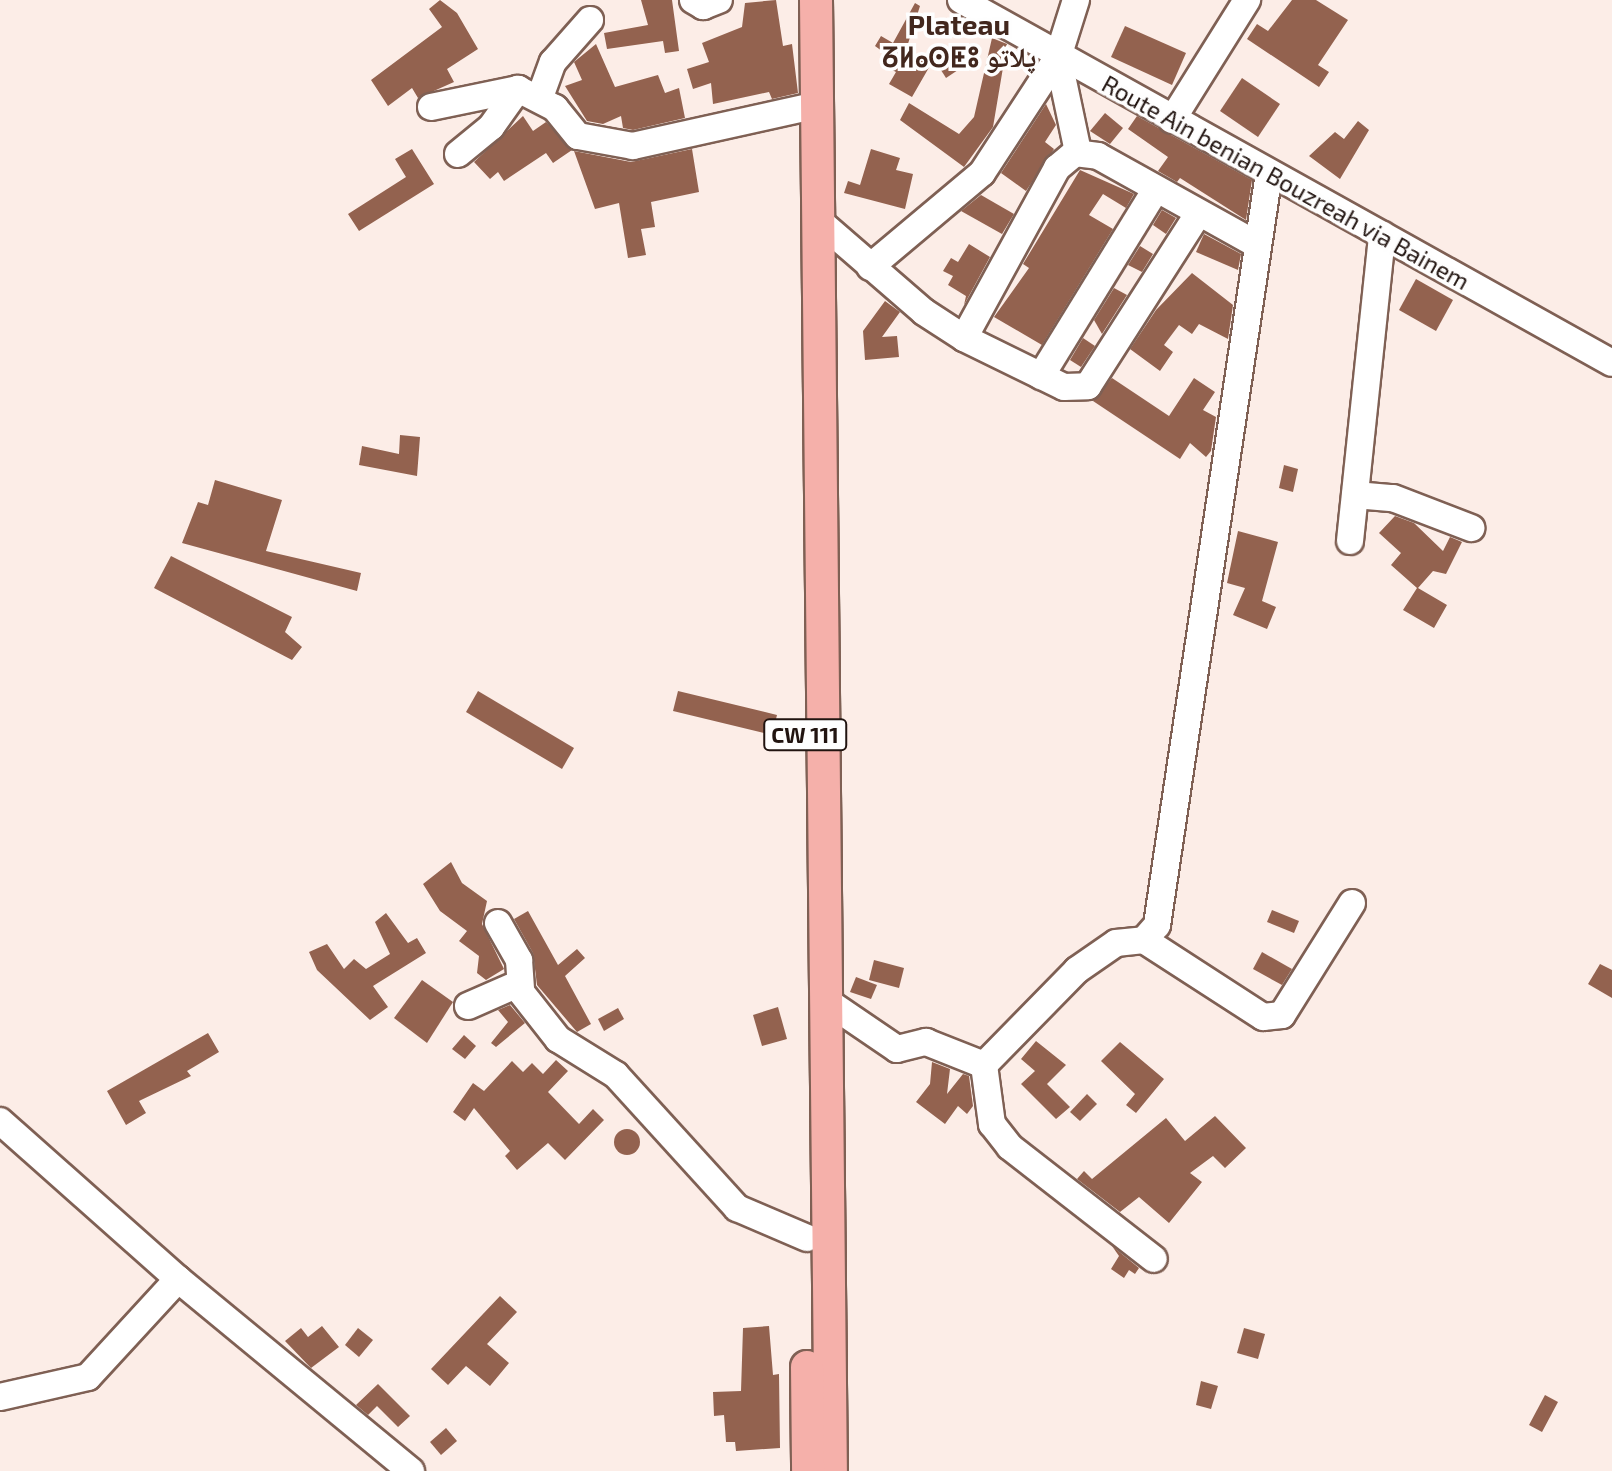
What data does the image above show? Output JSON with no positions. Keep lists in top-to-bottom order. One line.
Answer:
{"streets":{"main road":["CW 111"],"street":["Route Ain benian Bouzreah via Bainem"]},"districts":["Plateau ⵒⵍⴰⵙⵟⵓ پلاتو"]}
